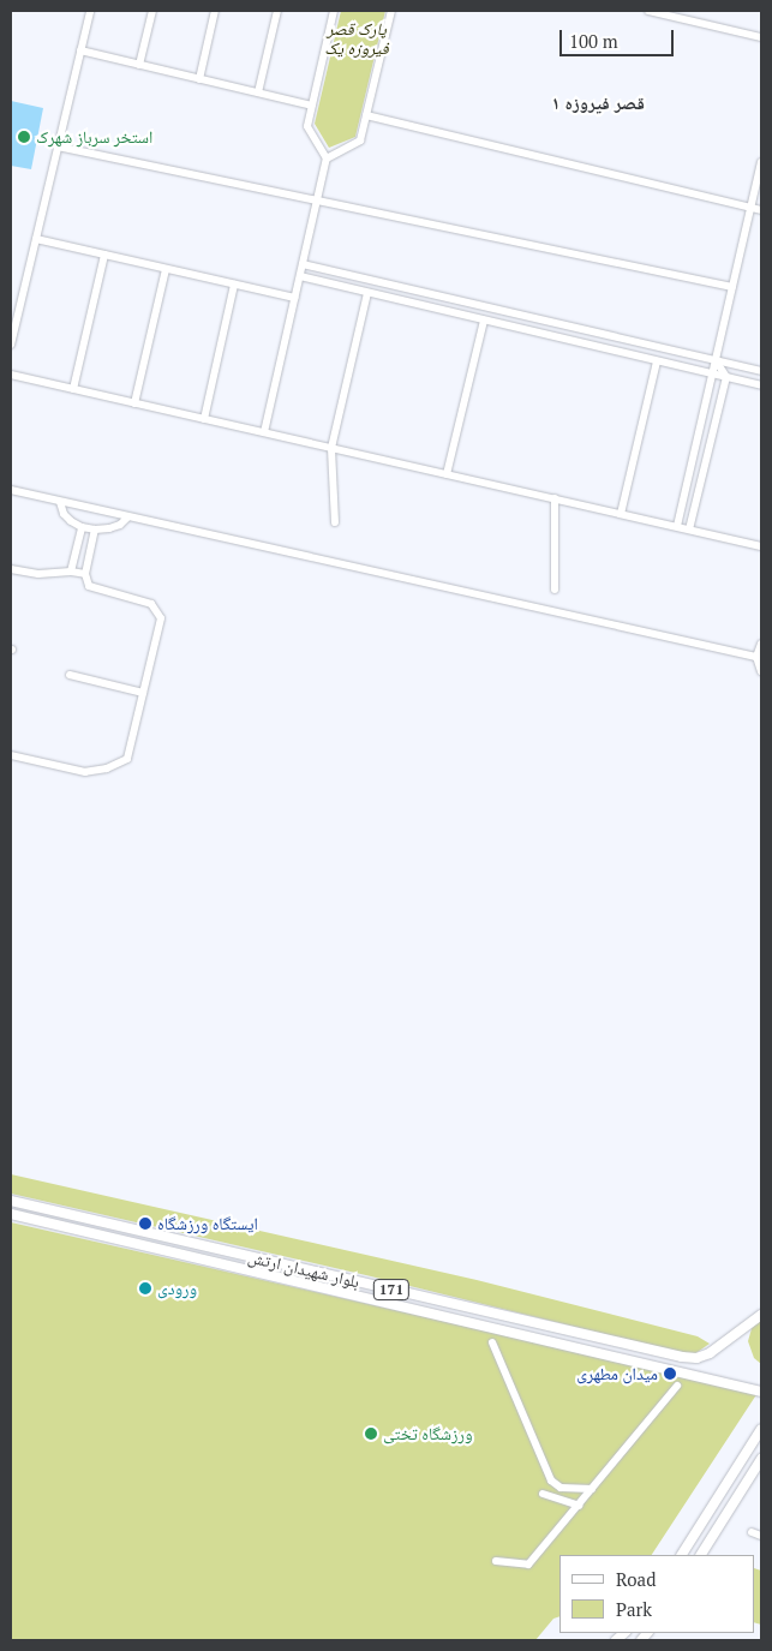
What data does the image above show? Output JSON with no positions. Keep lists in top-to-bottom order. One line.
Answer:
{"streets":{"main road":["بلوار شهیدان ارتش","171"]},"districts":["قصر فیروزه ۱"],"parks":["پارک قصر فیروزه یک"],"places":["استخر سرباز شهرک","ایستگاه ورزشگاه","ورودی","میدان مطهری","ورزشگاه تختی"],"legend":["Road","Park"],"scale_bar":"100 m"}
